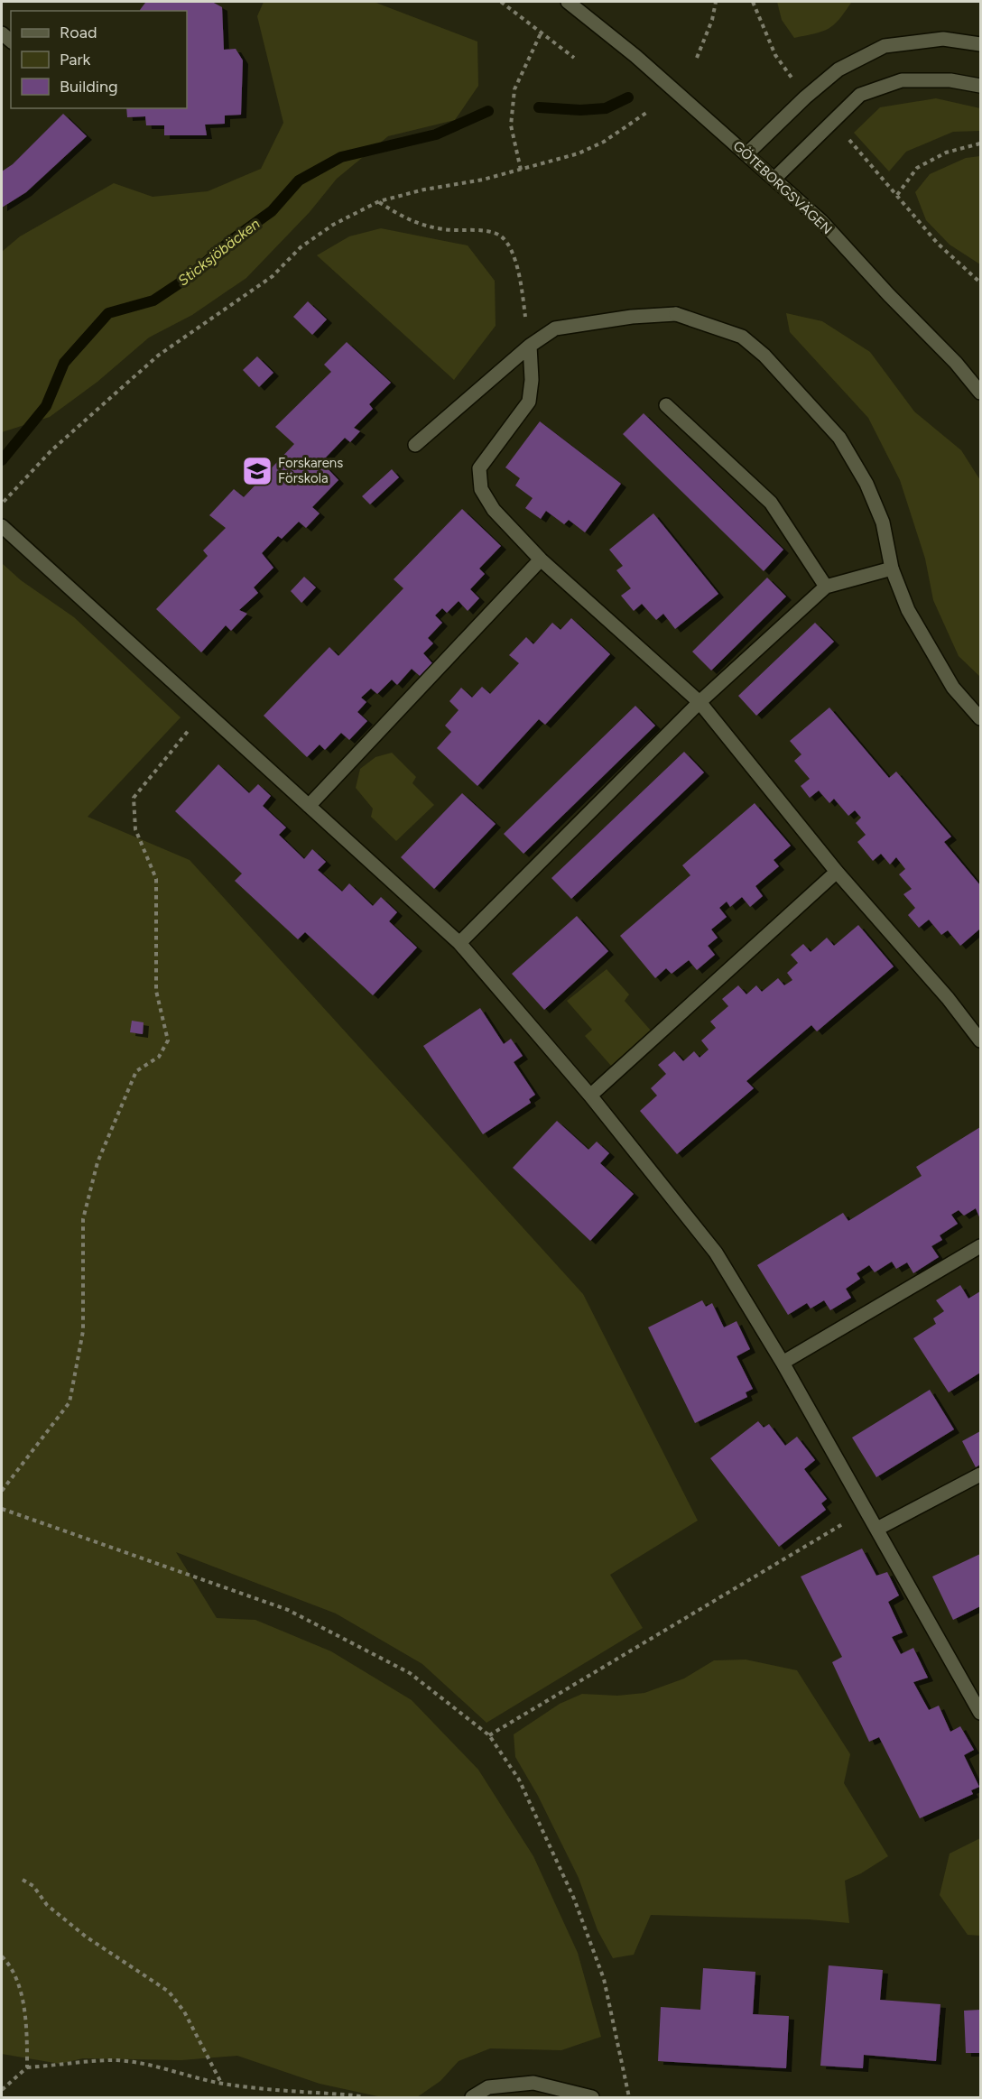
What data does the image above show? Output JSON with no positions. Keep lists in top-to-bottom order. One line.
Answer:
{"streets":{"street":["GÖTEBORGSVÄGEN"]},"water":["Sticksjöbäcken"],"places":{"school or university":["Forskarens Förskola"]},"legend":["Road","Park","Building"]}
